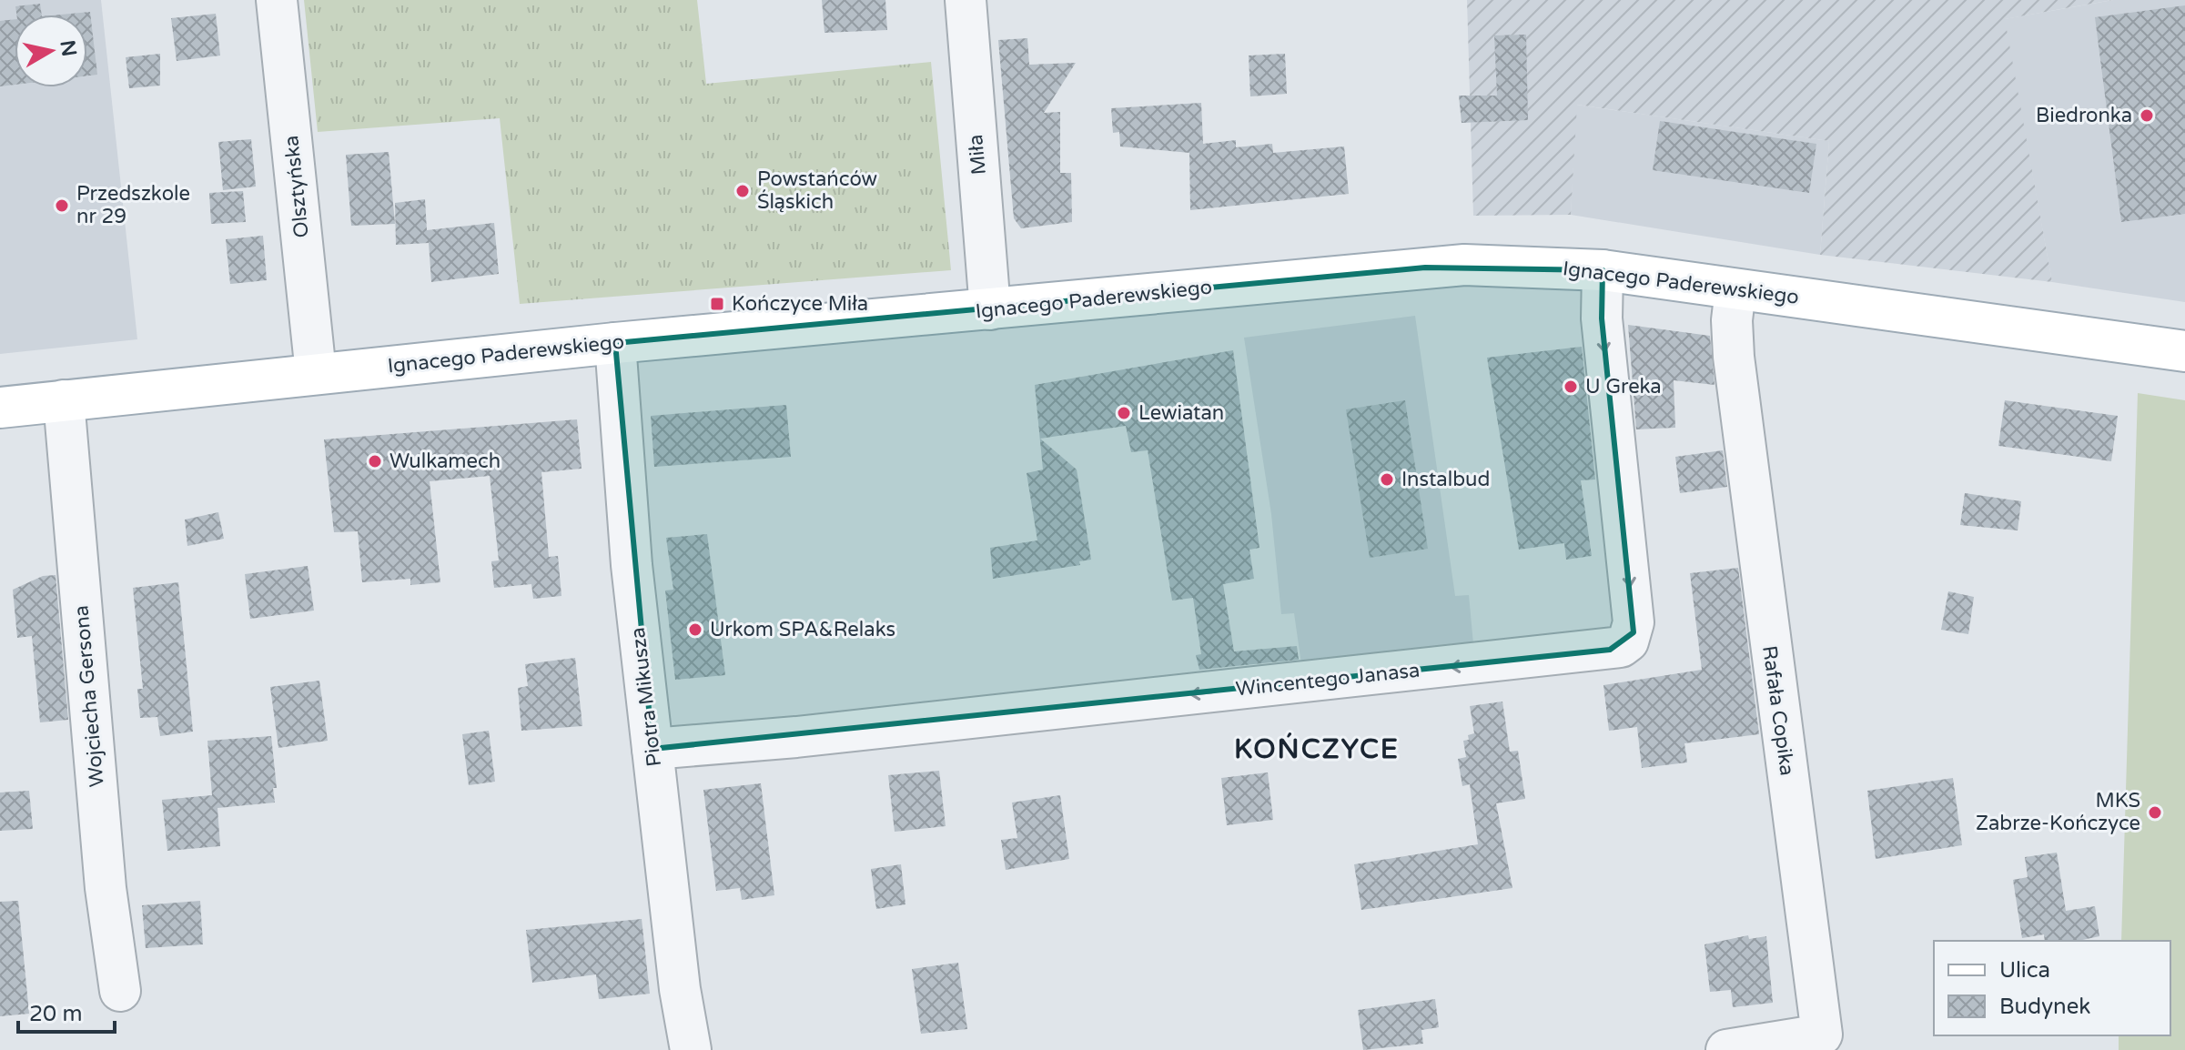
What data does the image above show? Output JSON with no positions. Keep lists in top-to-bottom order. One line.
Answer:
{"streets":{"main road":["Ignacego Paderewskiego"],"street":["Miła","Olsztyńska","Wincentego Janasa","Wojciecha Gersona","Piotra Mikusza","Rafała Copika"]},"crossings":[["Miła","Ignacego Paderewskiego"],["Olsztyńska","Ignacego Paderewskiego"],["Ignacego Paderewskiego","Wincentego Janasa"],["Ignacego Paderewskiego","Wojciecha Gersona"],["Ignacego Paderewskiego","Piotra Mikusza"],["Ignacego Paderewskiego","Rafała Copika"],["Wincentego Janasa","Piotra Mikusza"]],"districts":["KOŃCZYCE"],"places":{"other":["Biedronka","Powstańców Śląskich","Przedszkole nr 29","U Greka","Lewiatan","Wulkamech","Instalbud","Urkom SPA&Relaks","MKS Zabrze-Kończyce"],"transit":["Kończyce Miła"]},"legend":["Ulica","Budynek"],"scale_bar":"20 m","north":"right"}
